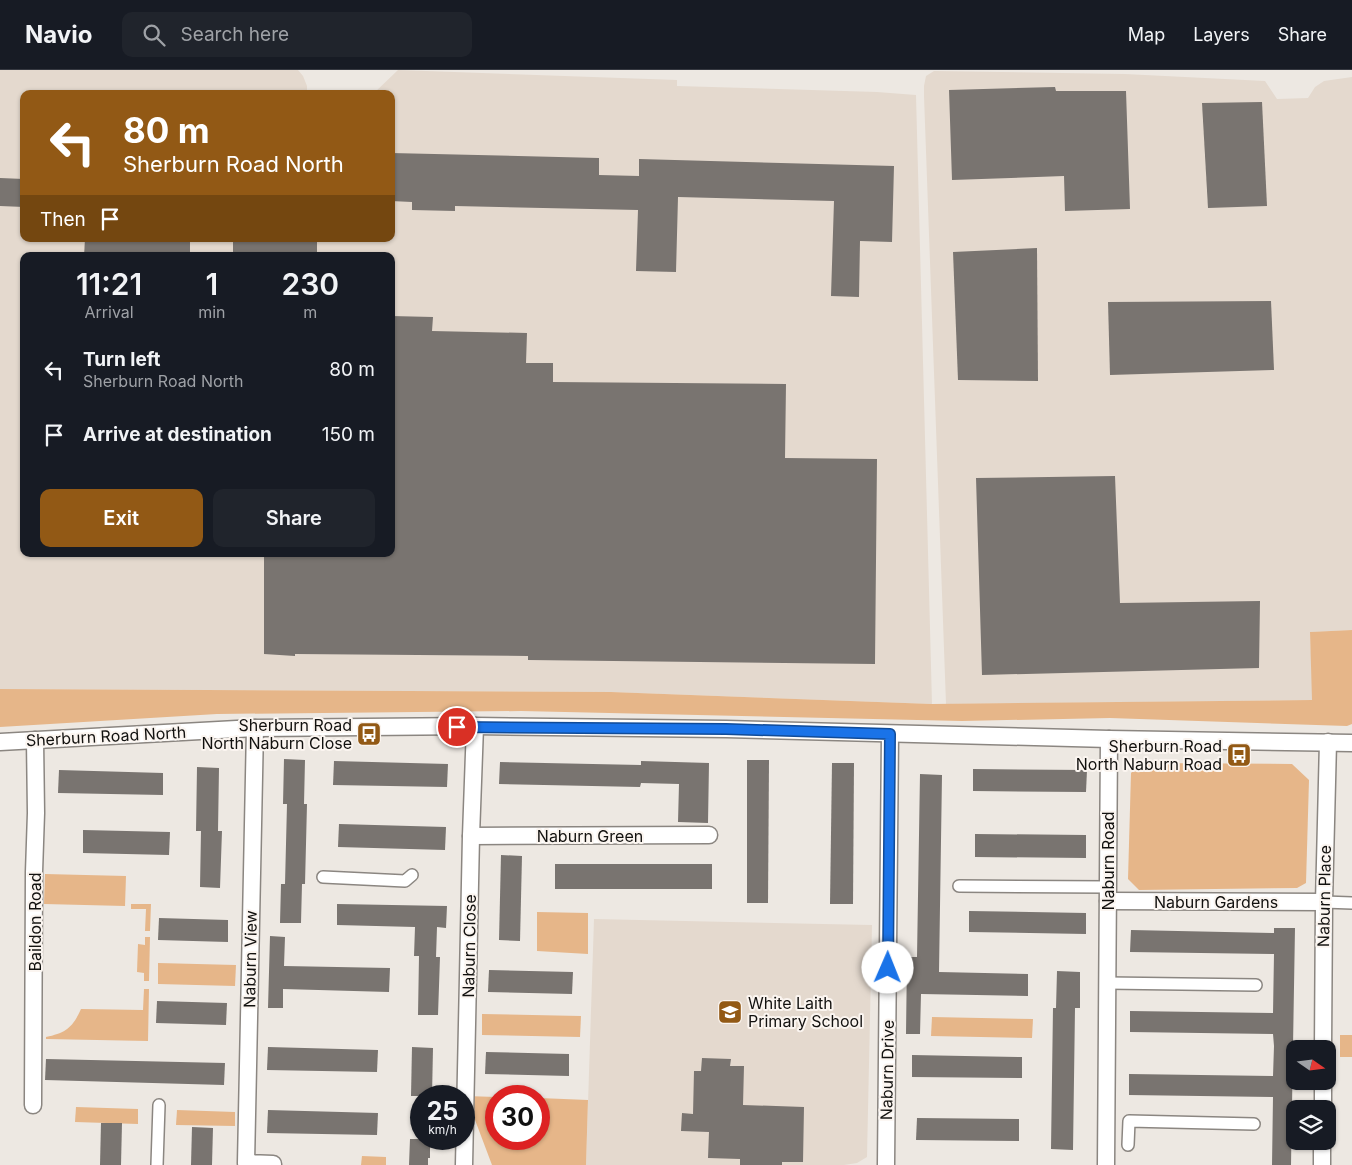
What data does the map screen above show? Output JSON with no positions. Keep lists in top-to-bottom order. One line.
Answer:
{"streets":{"street":["Sherburn Road North","Naburn Green","Naburn Road","Naburn Place","Naburn Gardens","Baildon Road","Naburn Close","Naburn View","Naburn Drive"]},"crossings":[["Sherburn Road North","Naburn Road"],["Sherburn Road North","Naburn Place"],["Sherburn Road North","Baildon Road"],["Sherburn Road North","Naburn Close"],["Sherburn Road North","Naburn View"],["Sherburn Road North","Naburn Drive"],["Naburn Green","Naburn Close"],["Naburn Road","Naburn Gardens"],["Naburn Place","Naburn Gardens"]],"places":{"bus stop":["Sherburn Road North Naburn Close","Sherburn Road North Naburn Road"],"school or university":["White Laith Primary School"]},"north":"right","page":{"header":"Navio","search":"Search here","nav":["Map","Layers","Share"],"turn":["80 m","Sherburn Road North"],"then":"Then","eta":["11:21","Arrival","1","min","230","m"],"list":[{"name":"Turn left","note":"Sherburn Road North","value":"80 m"},{"name":"Arrive at destination","value":"150 m"}],"buttons":["Exit","Share"],"speed":"25 km/h","limit":"30"}}
